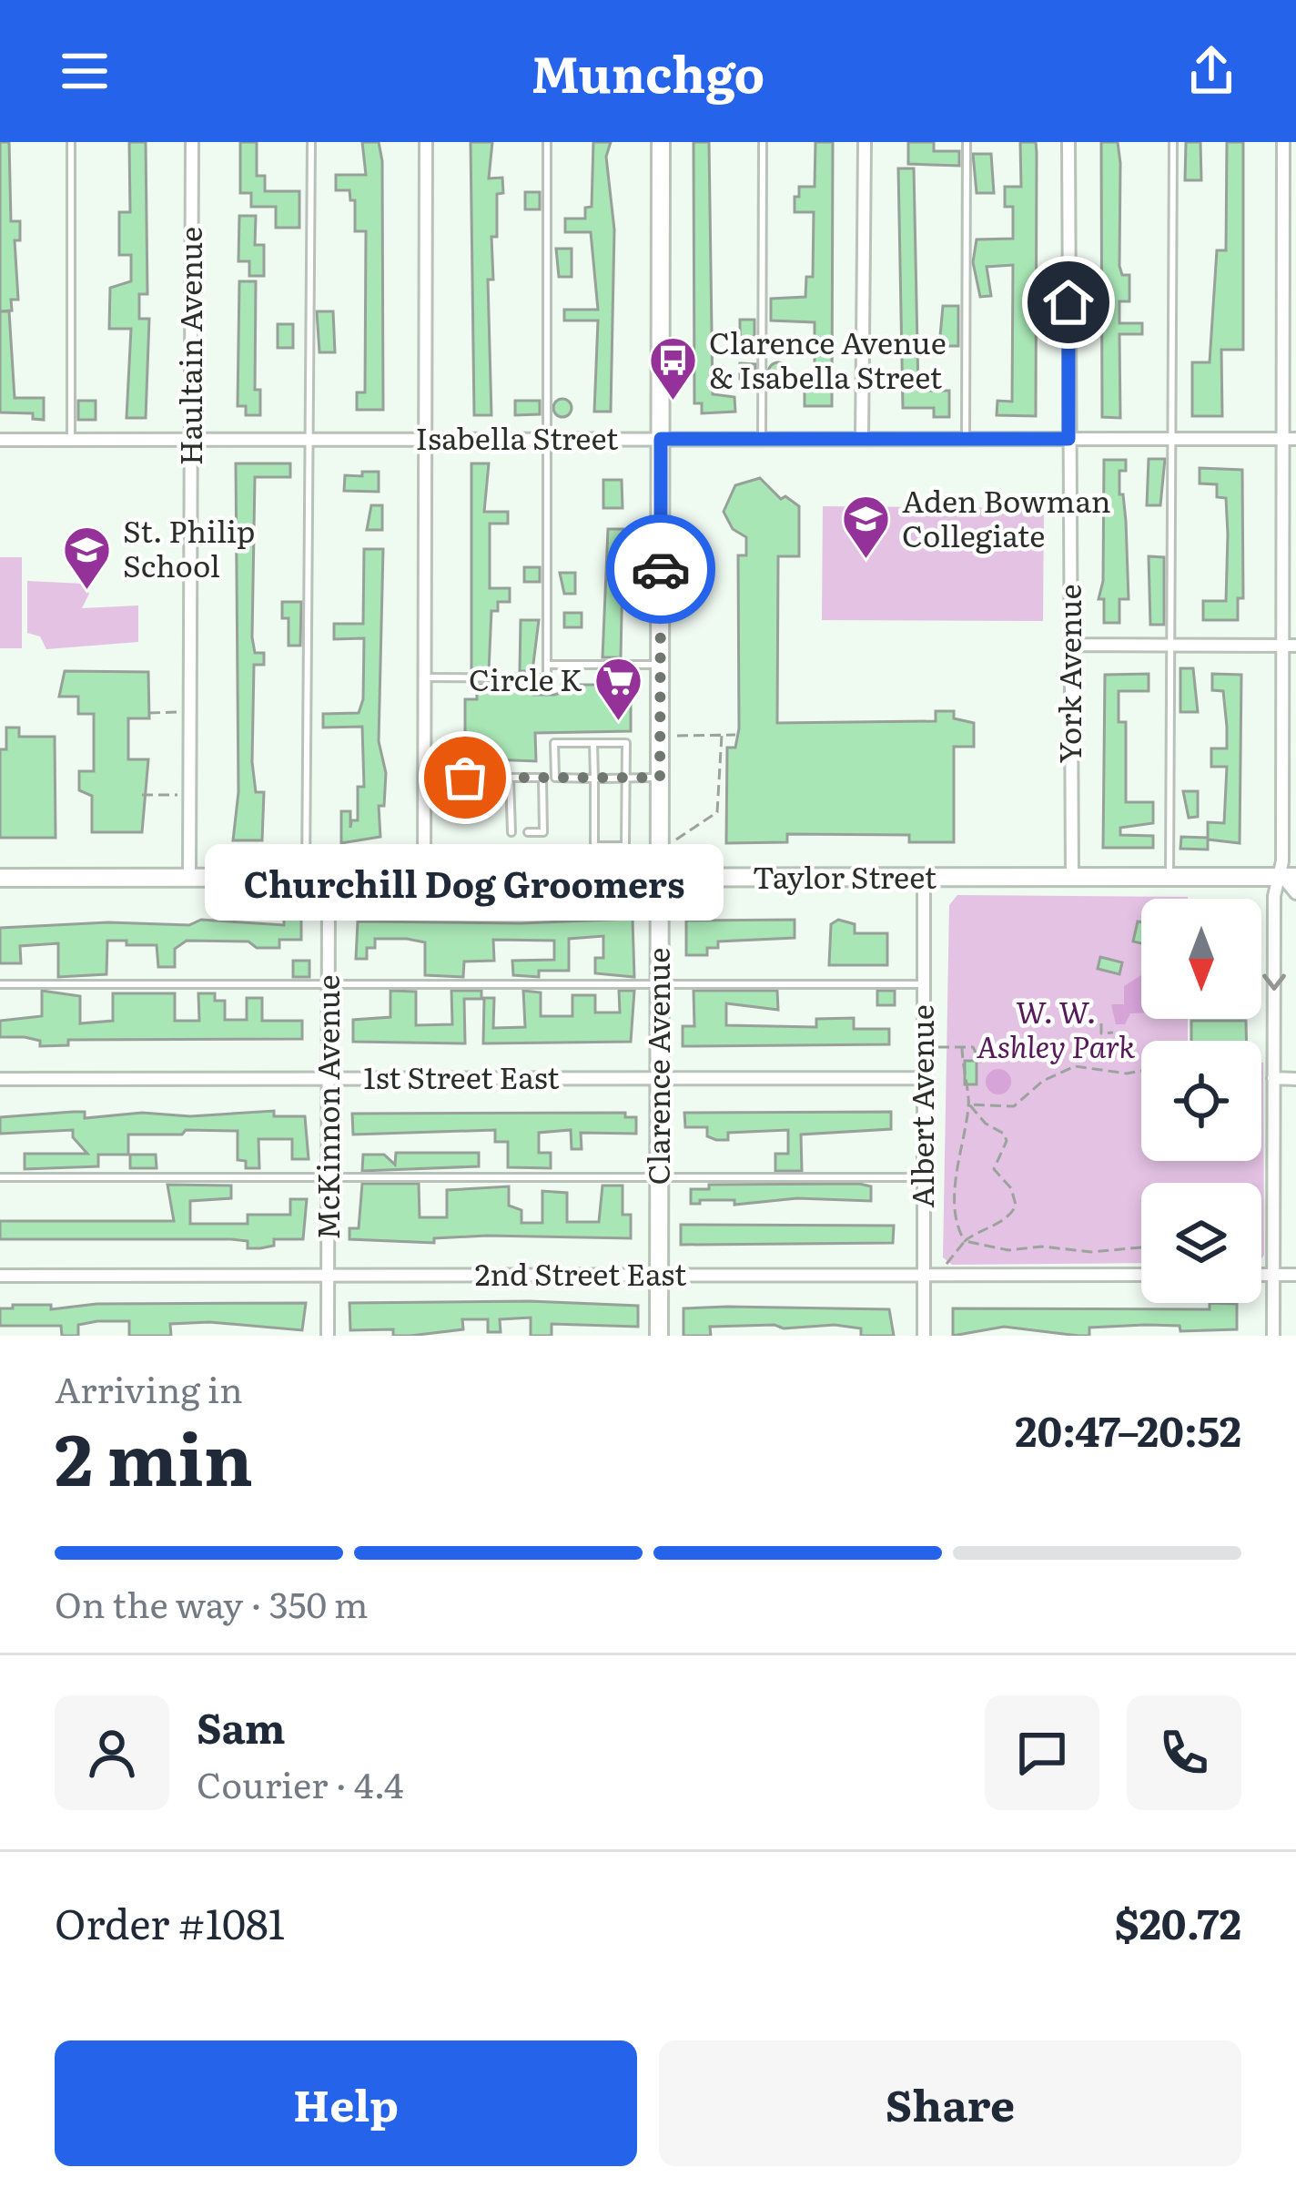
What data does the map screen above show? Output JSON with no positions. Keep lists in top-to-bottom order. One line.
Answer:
{"streets":{"main road":["Taylor Street","Clarence Avenue"],"street":["Haultain Avenue","Isabella Street","York Avenue","1st Street East","Albert Avenue","McKinnon Avenue","2nd Street East"]},"crossings":[["Haultain Avenue","Isabella Street"],["Haultain Avenue","Taylor Street"],["Isabella Street","York Avenue"],["Isabella Street","Clarence Avenue"],["York Avenue","Taylor Street"],["Taylor Street","Clarence Avenue"],["Taylor Street","Albert Avenue"],["Taylor Street","McKinnon Avenue"],["Clarence Avenue","1st Street East"],["Clarence Avenue","2nd Street East"],["1st Street East","Albert Avenue"],["1st Street East","McKinnon Avenue"],["Albert Avenue","2nd Street East"],["McKinnon Avenue","2nd Street East"]],"parks":["W. W. Ashley Park"],"places":{"bus stop":["Clarence Avenue & Isabella Street"],"school or university":["Aden Bowman Collegiate","St. Philip School"],"supermarket":["Circle K"],"other":["Churchill Dog Groomers"]},"north":"bottom","page":{"header":"Munchgo","bubble":"Churchill Dog Groomers","heading":["2 min","Arriving in","20:47–20:52"],"panel":["Sam","Courier · 4.4","Order #1081","$20.72"],"bar":"On the way · 350 m","buttons":["Help","Share"]}}
